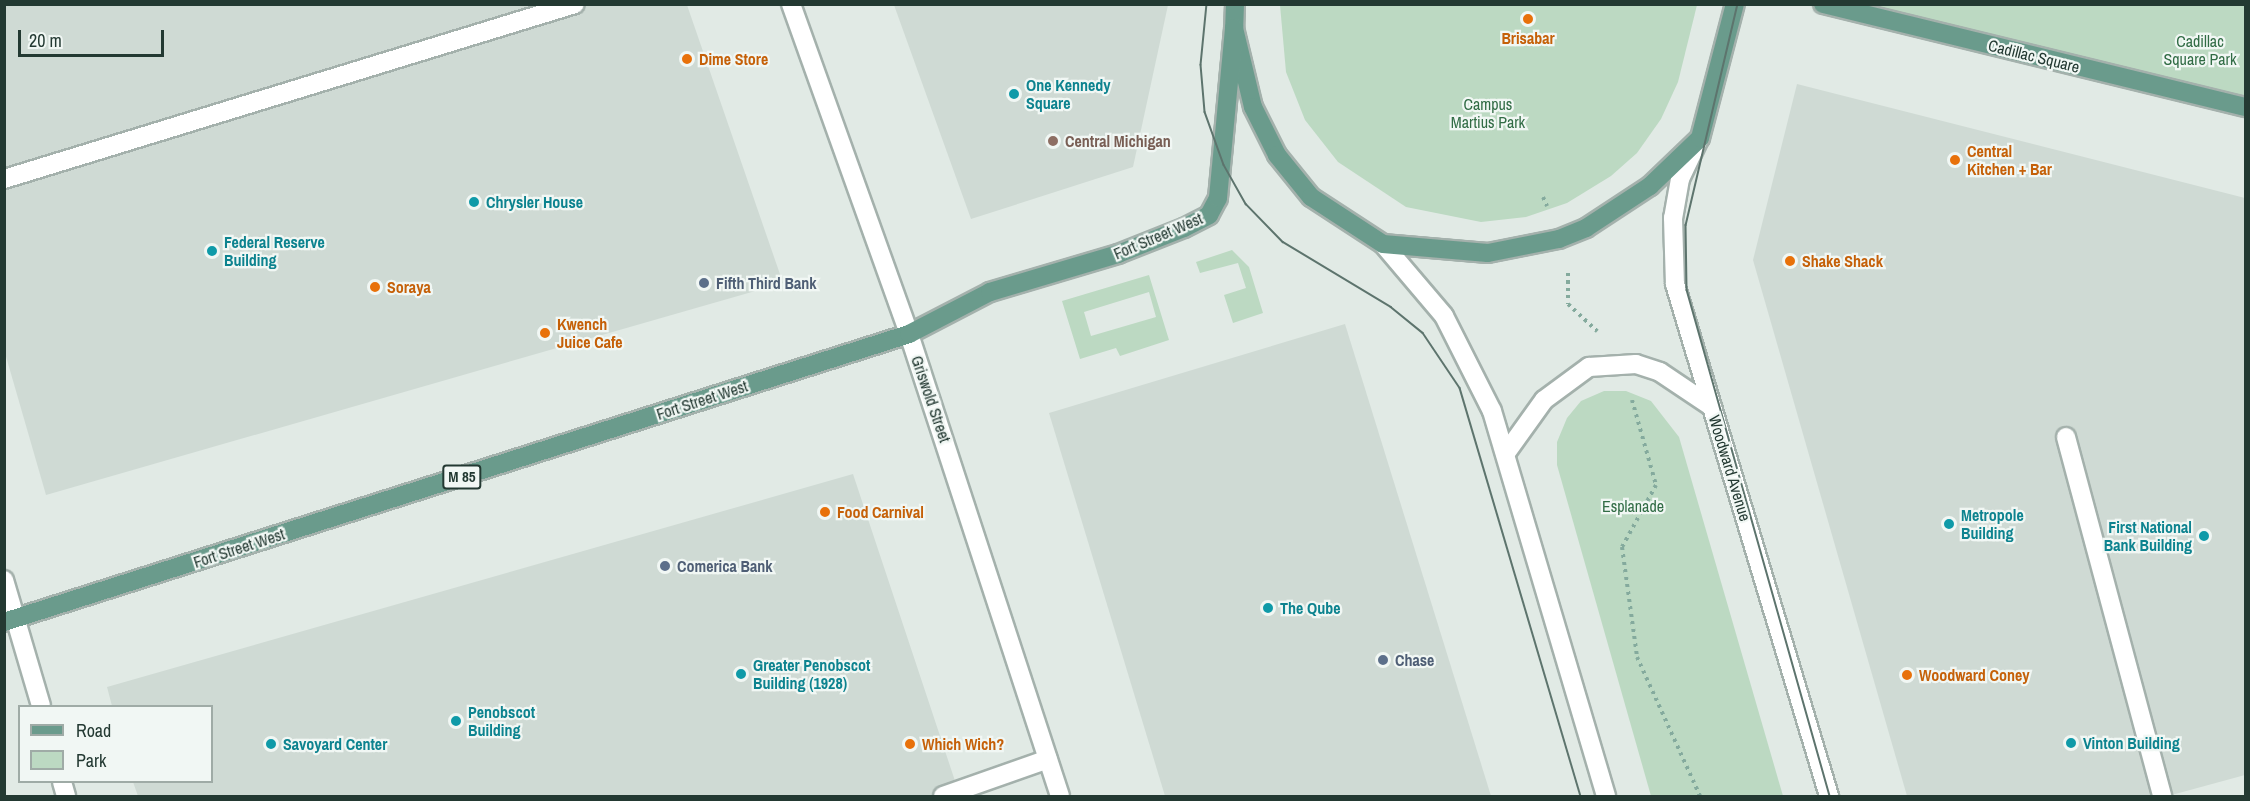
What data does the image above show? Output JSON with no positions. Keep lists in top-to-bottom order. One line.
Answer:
{"streets":{"main road":["Cadillac Square","Fort Street West","Woodward Avenue","M 85"],"street":["Griswold Street"]},"crossings":[["Fort Street West","Griswold Street"]],"parks":["Cadillac Square Park","Campus Martius Park","Esplanade"],"places":["Brisabar","Dime Store","One Kennedy Square","Central Michigan","Central Kitchen + Bar","Chrysler House","Federal Reserve Building","Shake Shack","Fifth Third Bank","Soraya","Kwench Juice Cafe","Food Carnival","Metropole Building","First National Bank Building","Comerica Bank","The Qube","Chase","Greater Penobscot Building (1928)","Woodward Coney","Penobscot Building","Vinton Building","Savoyard Center","Which Wich?"],"legend":["Road","Park"],"scale_bar":"20 m"}
